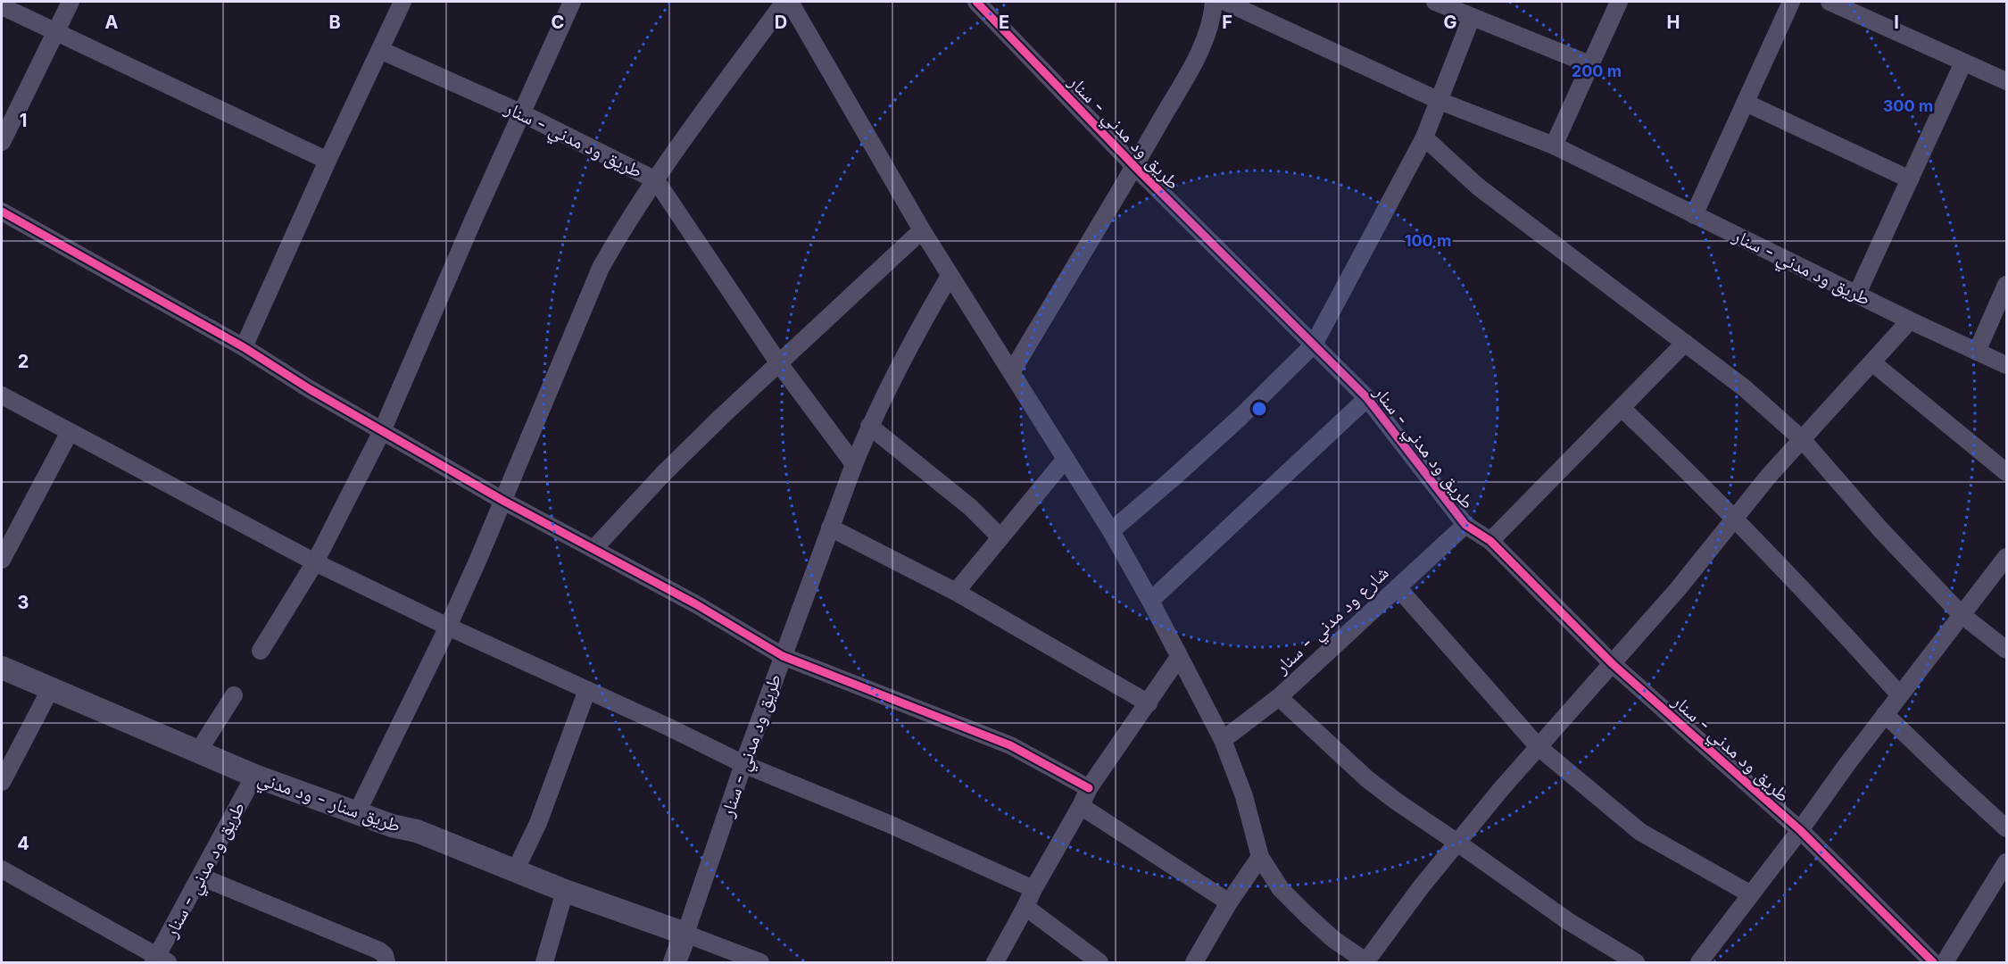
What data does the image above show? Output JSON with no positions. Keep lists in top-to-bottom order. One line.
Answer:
{"streets":{"street":["طريق ود مدني - سنار","شارع ود مدني - سنار","طريق سنار - ود مدني"]},"crossings":[["طريق ود مدني - سنار","شارع ود مدني - سنار"],["طريق ود مدني - سنار","طريق سنار - ود مدني"]],"grid":{"columns":["A","B","C","D","E","F","G","H","I"],"rows":["1","2","3","4"]},"rings":["200 m","300 m","100 m"]}
